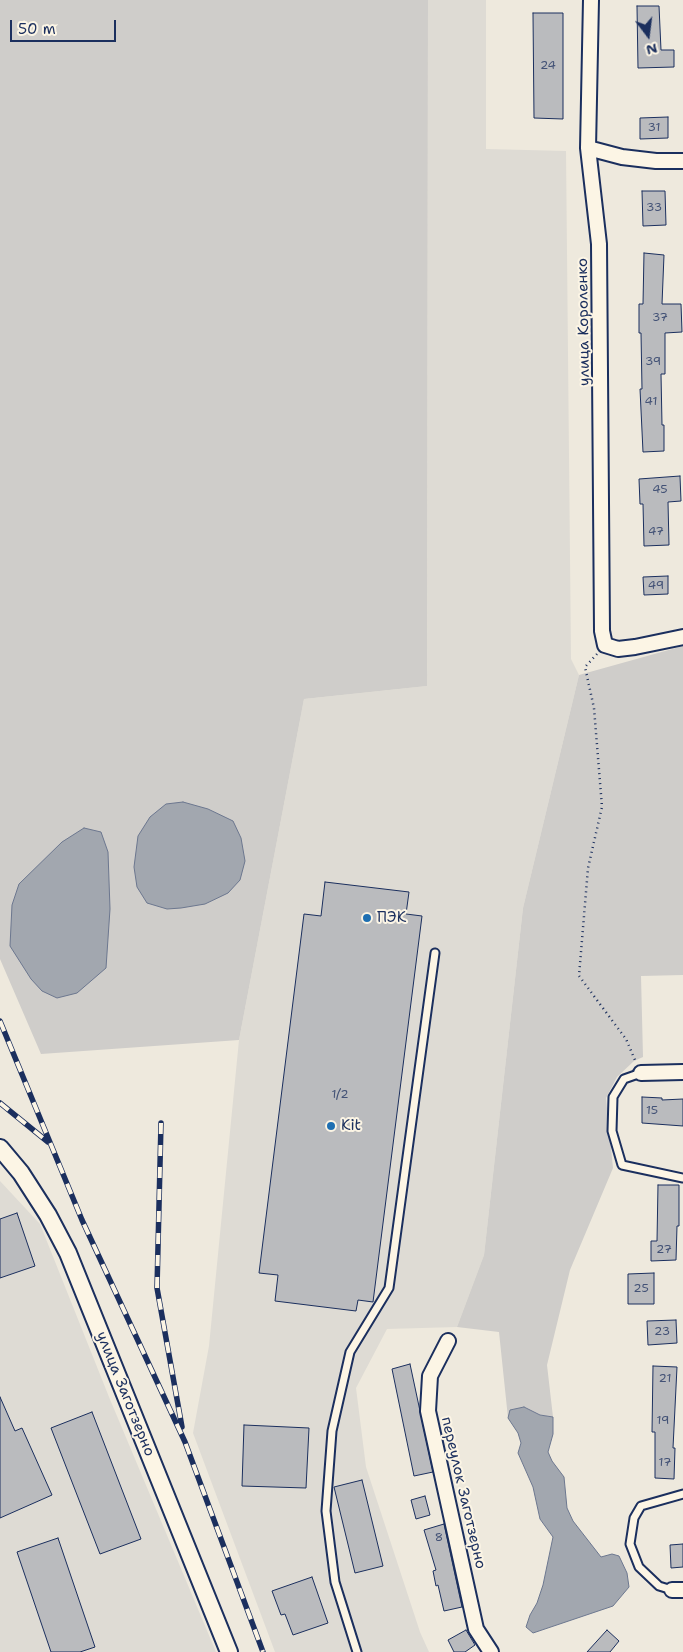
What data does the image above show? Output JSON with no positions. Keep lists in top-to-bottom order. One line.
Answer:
{"streets":{"street":["улица Короленко","улица Заготзерно","переулок Заготзерно"]},"places":["ПЭК","Kit"],"house_numbers":["24","31","33","37","39","41","45","47","49","1/2","15","27","25","23","21","19","17","8"],"scale_bar":"50 m","north":"bottom"}
